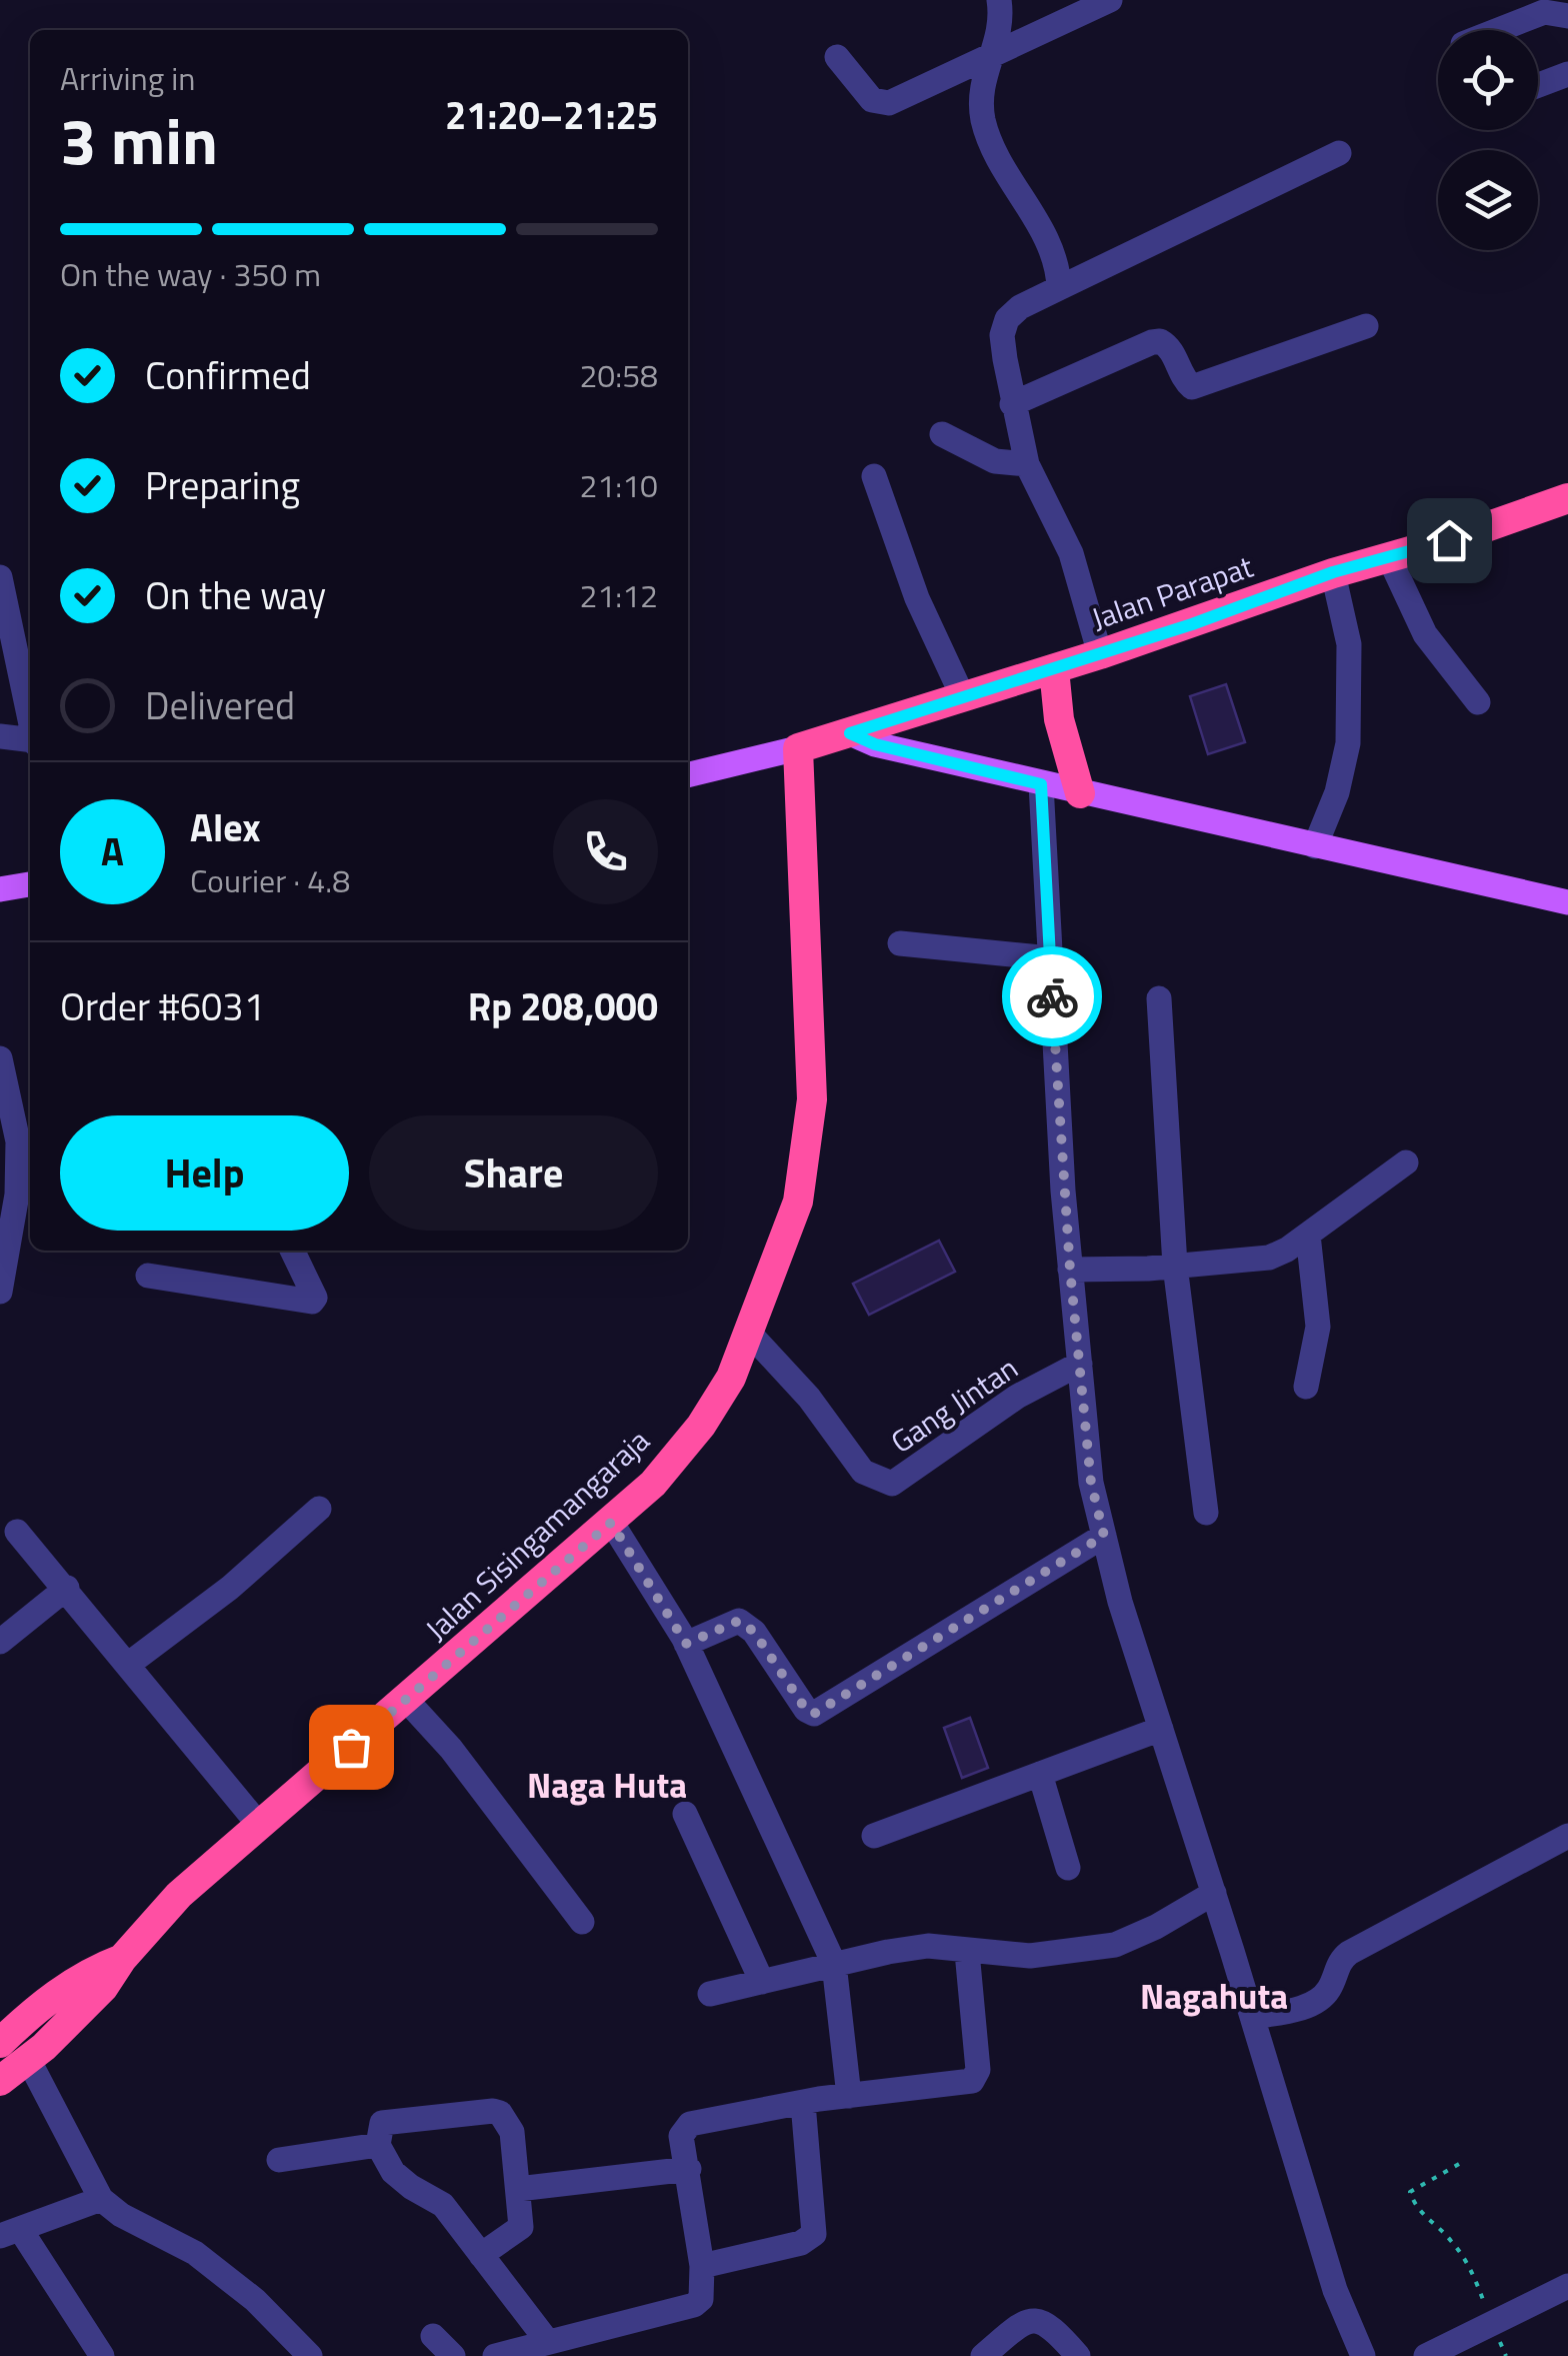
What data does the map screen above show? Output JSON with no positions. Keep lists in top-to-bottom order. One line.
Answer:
{"streets":{"highway":["Jalan Parapat","Jalan Sisingamangaraja"],"street":["Gang Jintan"]},"crossings":[["Jalan Parapat","Jalan Sisingamangaraja"],["Gang Jintan","Jalan Sisingamangaraja"]],"districts":["Naga Huta","Nagahuta"],"page":{"heading":["3 min","Arriving in","21:20–21:25"],"panel":["Alex","Courier · 4.8","Order #6031","Rp 208,000"],"bar":"On the way · 350 m","list":[["Confirmed","20:58"],["Preparing","21:10"],["On the way","21:12"],"Delivered"],"round":"A","buttons":["Help","Share"]}}
